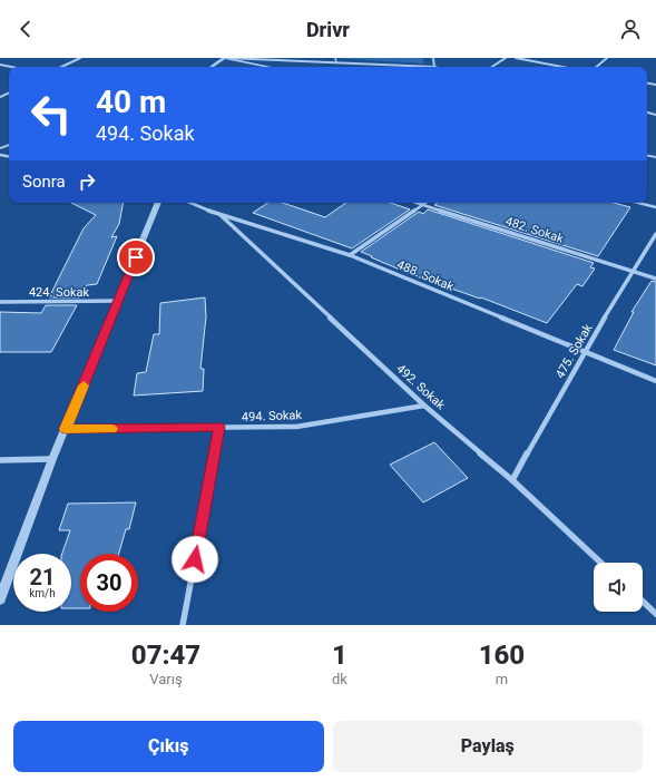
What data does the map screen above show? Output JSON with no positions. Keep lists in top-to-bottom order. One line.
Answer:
{"streets":{"street":["482. Sokak","488. Sokak","424. Sokak","475. Sokak","492. Sokak","494. Sokak"]},"crossings":[["482. Sokak","475. Sokak"],["488. Sokak","475. Sokak"],["488. Sokak","492. Sokak"],["475. Sokak","492. Sokak"],["492. Sokak","494. Sokak"]],"page":{"header":"Drivr","turn":["40 m","494. Sokak"],"then":"Sonra","speed":"21 km/h","limit":"30","eta":["07:47","Varış","1","dk","160","m"],"buttons":["Çıkış","Paylaş"]}}
